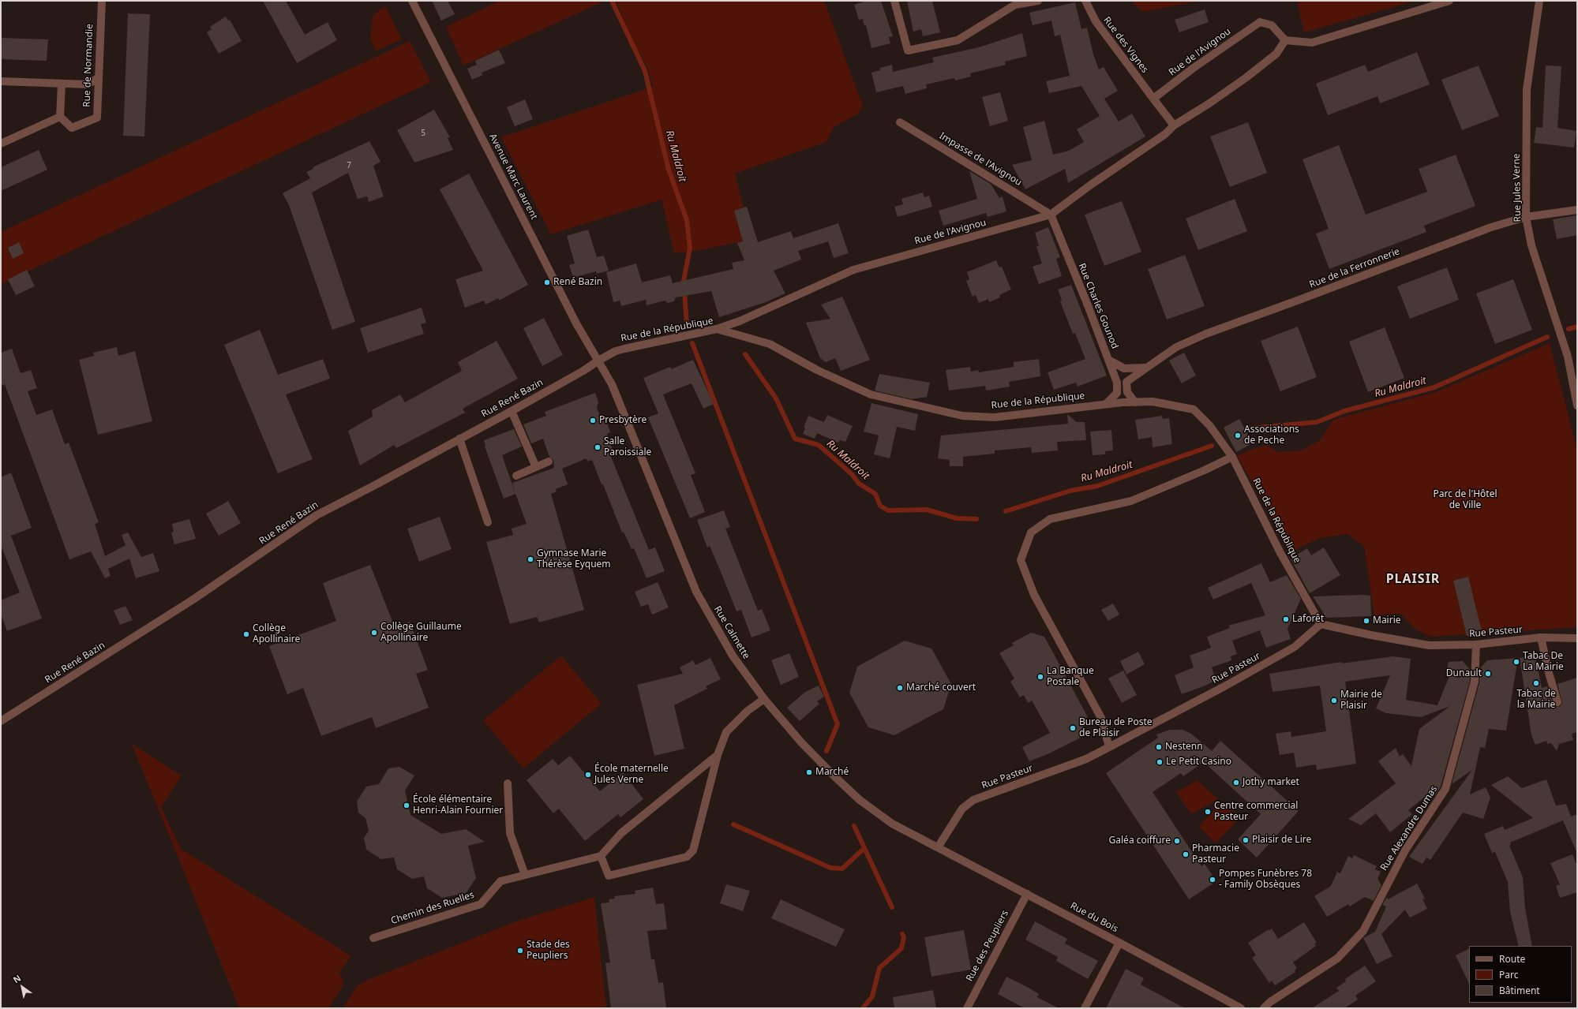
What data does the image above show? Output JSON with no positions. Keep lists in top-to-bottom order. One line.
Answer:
{"streets":{"street":["Rue des Vignes","Rue de l'Avignou","Rue de Normandie","Impasse de l'Avignou","Avenue Marc Laurent","Rue Jules Verne","Rue de la Ferronnerie","Rue Charles Gounod","Rue de la République","Rue René Bazin","Rue Pasteur","Rue Calmette","Rue Alexandre Dumas","Chemin des Ruelles","Rue du Bois","Rue des Peupliers"]},"crossings":[["Rue des Vignes","Rue de l'Avignou"],["Rue de l'Avignou","Impasse de l'Avignou"],["Rue de l'Avignou","Rue Charles Gounod"],["Rue de l'Avignou","Rue de la République"],["Impasse de l'Avignou","Rue Charles Gounod"],["Avenue Marc Laurent","Rue de la République"],["Avenue Marc Laurent","Rue René Bazin"],["Avenue Marc Laurent","Rue Calmette"],["Rue Jules Verne","Rue de la Ferronnerie"],["Rue de la Ferronnerie","Rue de la République"],["Rue Charles Gounod","Rue de la République"],["Rue de la République","Rue René Bazin"],["Rue de la République","Rue Pasteur"],["Rue de la République","Rue Calmette"],["Rue René Bazin","Rue Calmette"],["Rue Pasteur","Rue Calmette"],["Rue Pasteur","Rue Alexandre Dumas"],["Rue Pasteur","Rue du Bois"],["Rue Calmette","Rue du Bois"],["Rue du Bois","Rue des Peupliers"]],"districts":["PLAISIR"],"water":["Ru Maldroit"],"parks":["Parc de l'Hôtel de Ville"],"places":["René Bazin","Presbytère","Associations de Peche","Salle Paroissiale","Gymnase Marie Thérèse Eyquem","Laforêt","Mairie","Collège Guillaume Apollinaire","Collège Apollinaire","Tabac De La Mairie","Dunault","La Banque Postale","Tabac de la Mairie","Marché couvert","Mairie de Plaisir","Bureau de Poste de Plaisir","Nestenn","Le Petit Casino","Marché","École maternelle Jules Verne","Jothy market","École élémentaire Henri-Alain Fournier","Centre commercial Pasteur","Plaisir de Lire","Galéa coiffure","Pharmacie Pasteur","Pompes Funèbres 78 - Family Obsèques","Stade des Peupliers"],"house_numbers":["5","7"],"legend":["Route","Parc","Bâtiment"],"north":"top left"}
